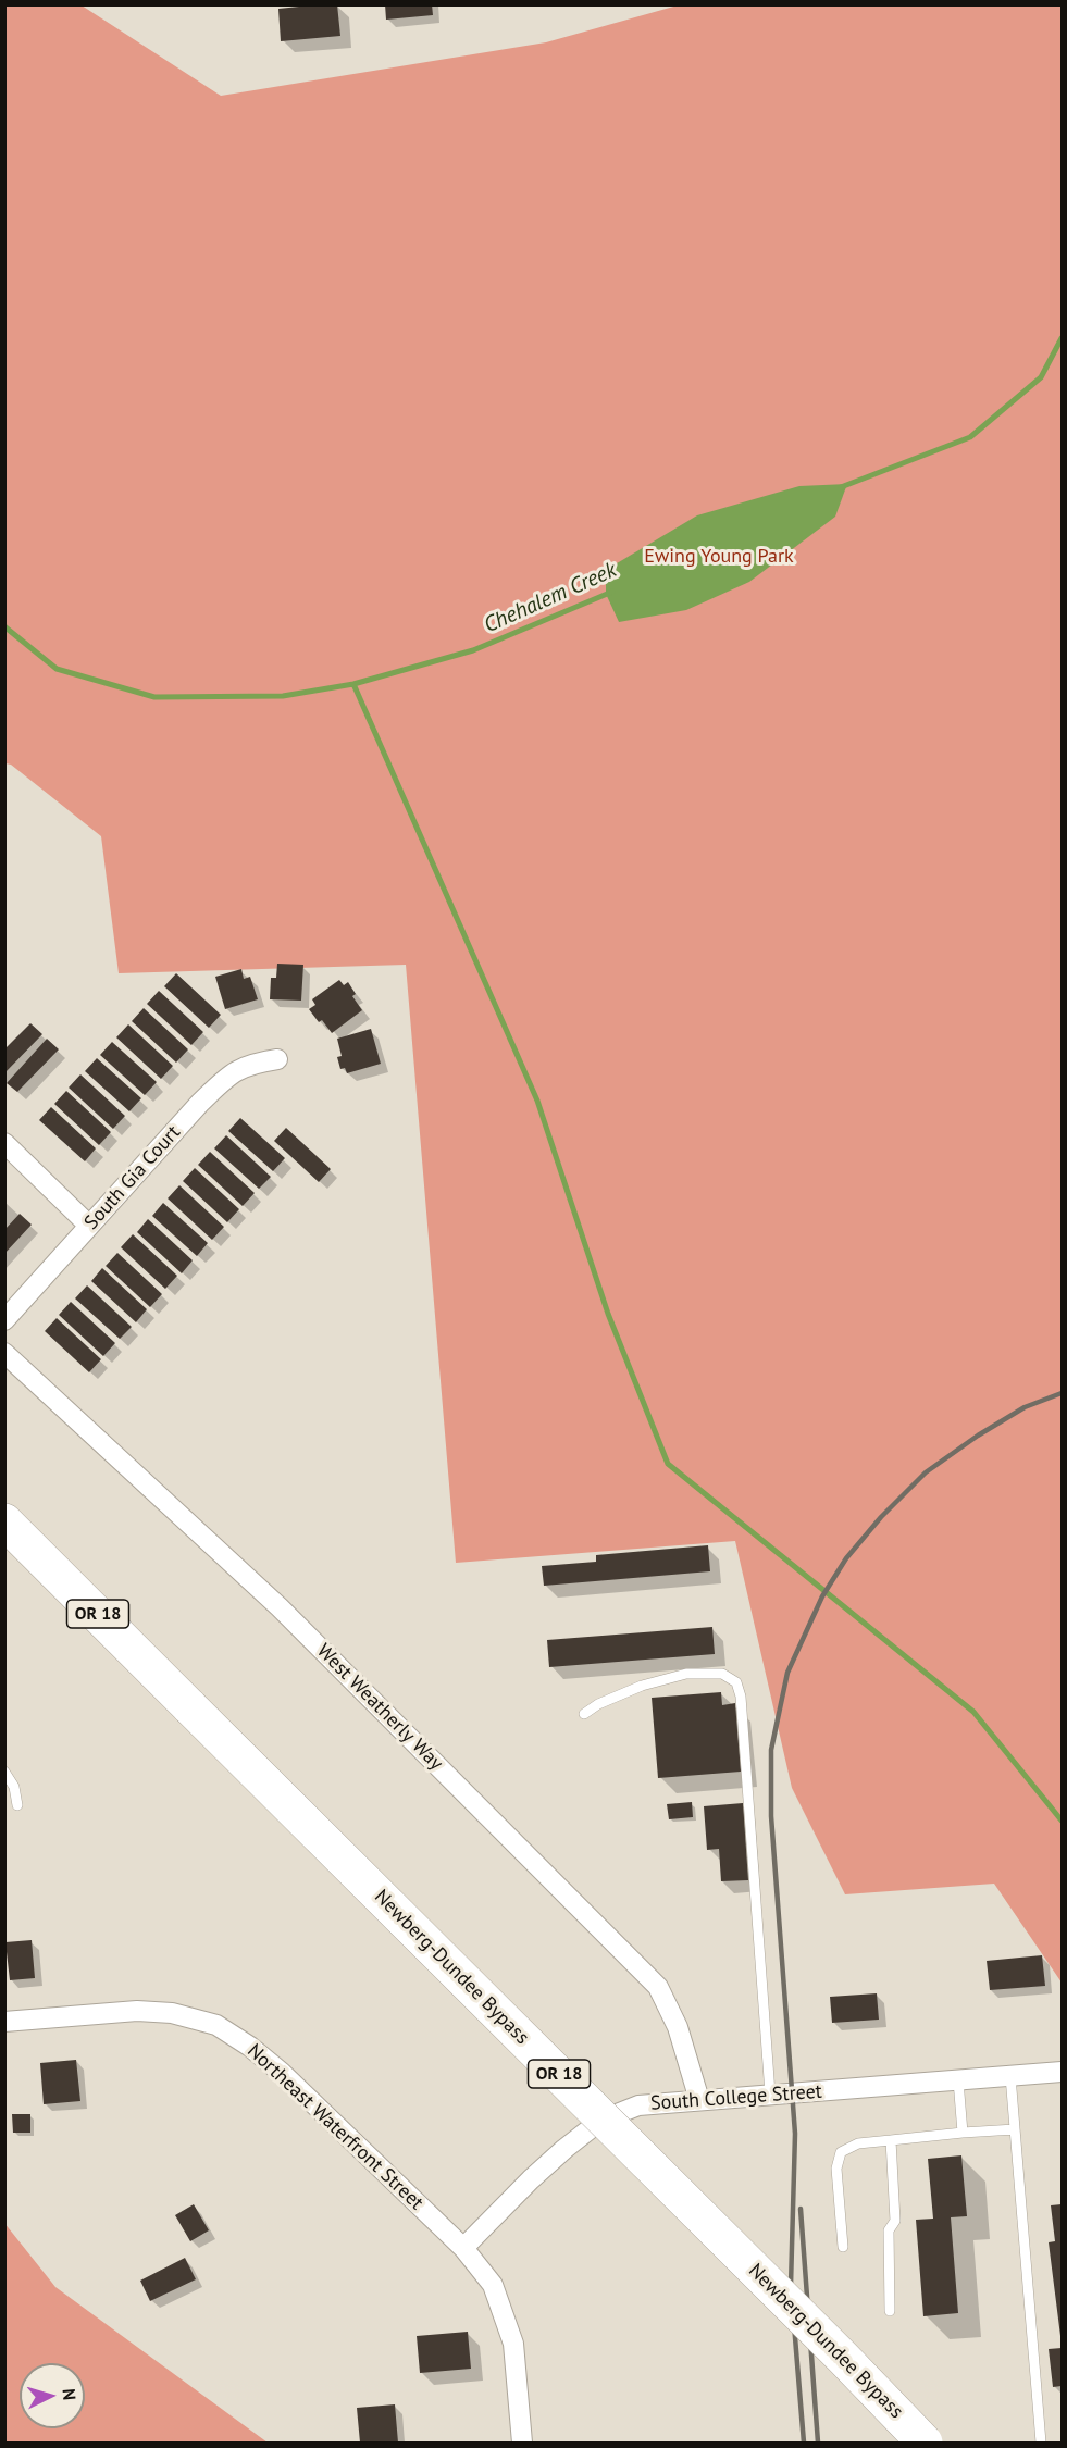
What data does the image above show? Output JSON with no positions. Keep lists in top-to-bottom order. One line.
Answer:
{"streets":{"highway":["OR 18","Newberg-Dundee Bypass"],"street":["South Gia Court","West Weatherly Way","South College Street","Northeast Waterfront Street"]},"crossings":[["West Weatherly Way","South College Street"],["South College Street","Northeast Waterfront Street"]],"water":["Chehalem Creek"],"parks":["Ewing Young Park"],"north":"right"}
